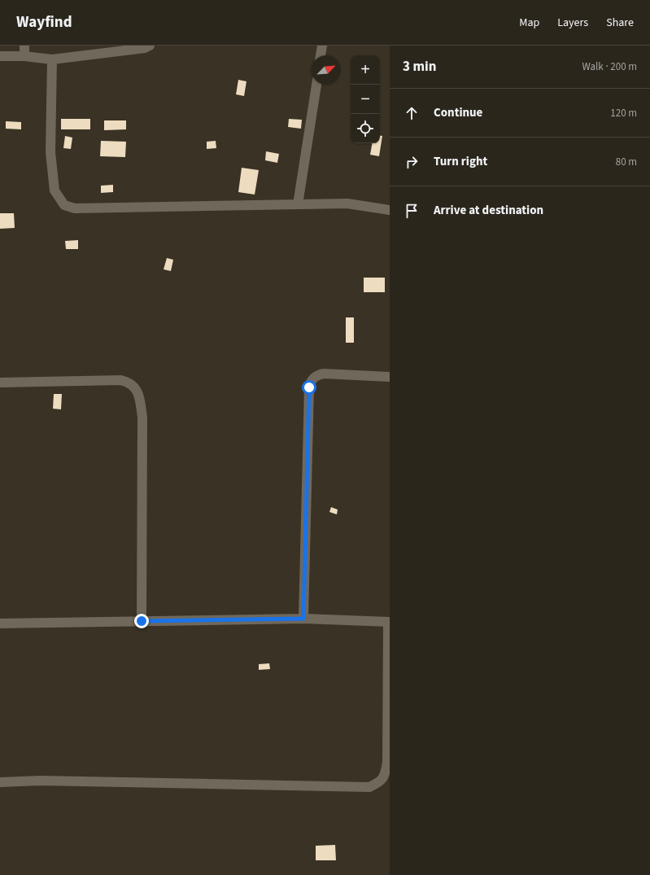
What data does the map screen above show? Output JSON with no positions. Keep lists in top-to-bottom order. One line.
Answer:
{"north":"top right","page":{"header":"Wayfind","nav":["Map","Layers","Share"],"heading":["3 min","Walk · 200 m"],"map_buttons":["+","−"],"list":[["Continue","120 m"],["Turn right","80 m"],"Arrive at destination"]}}
